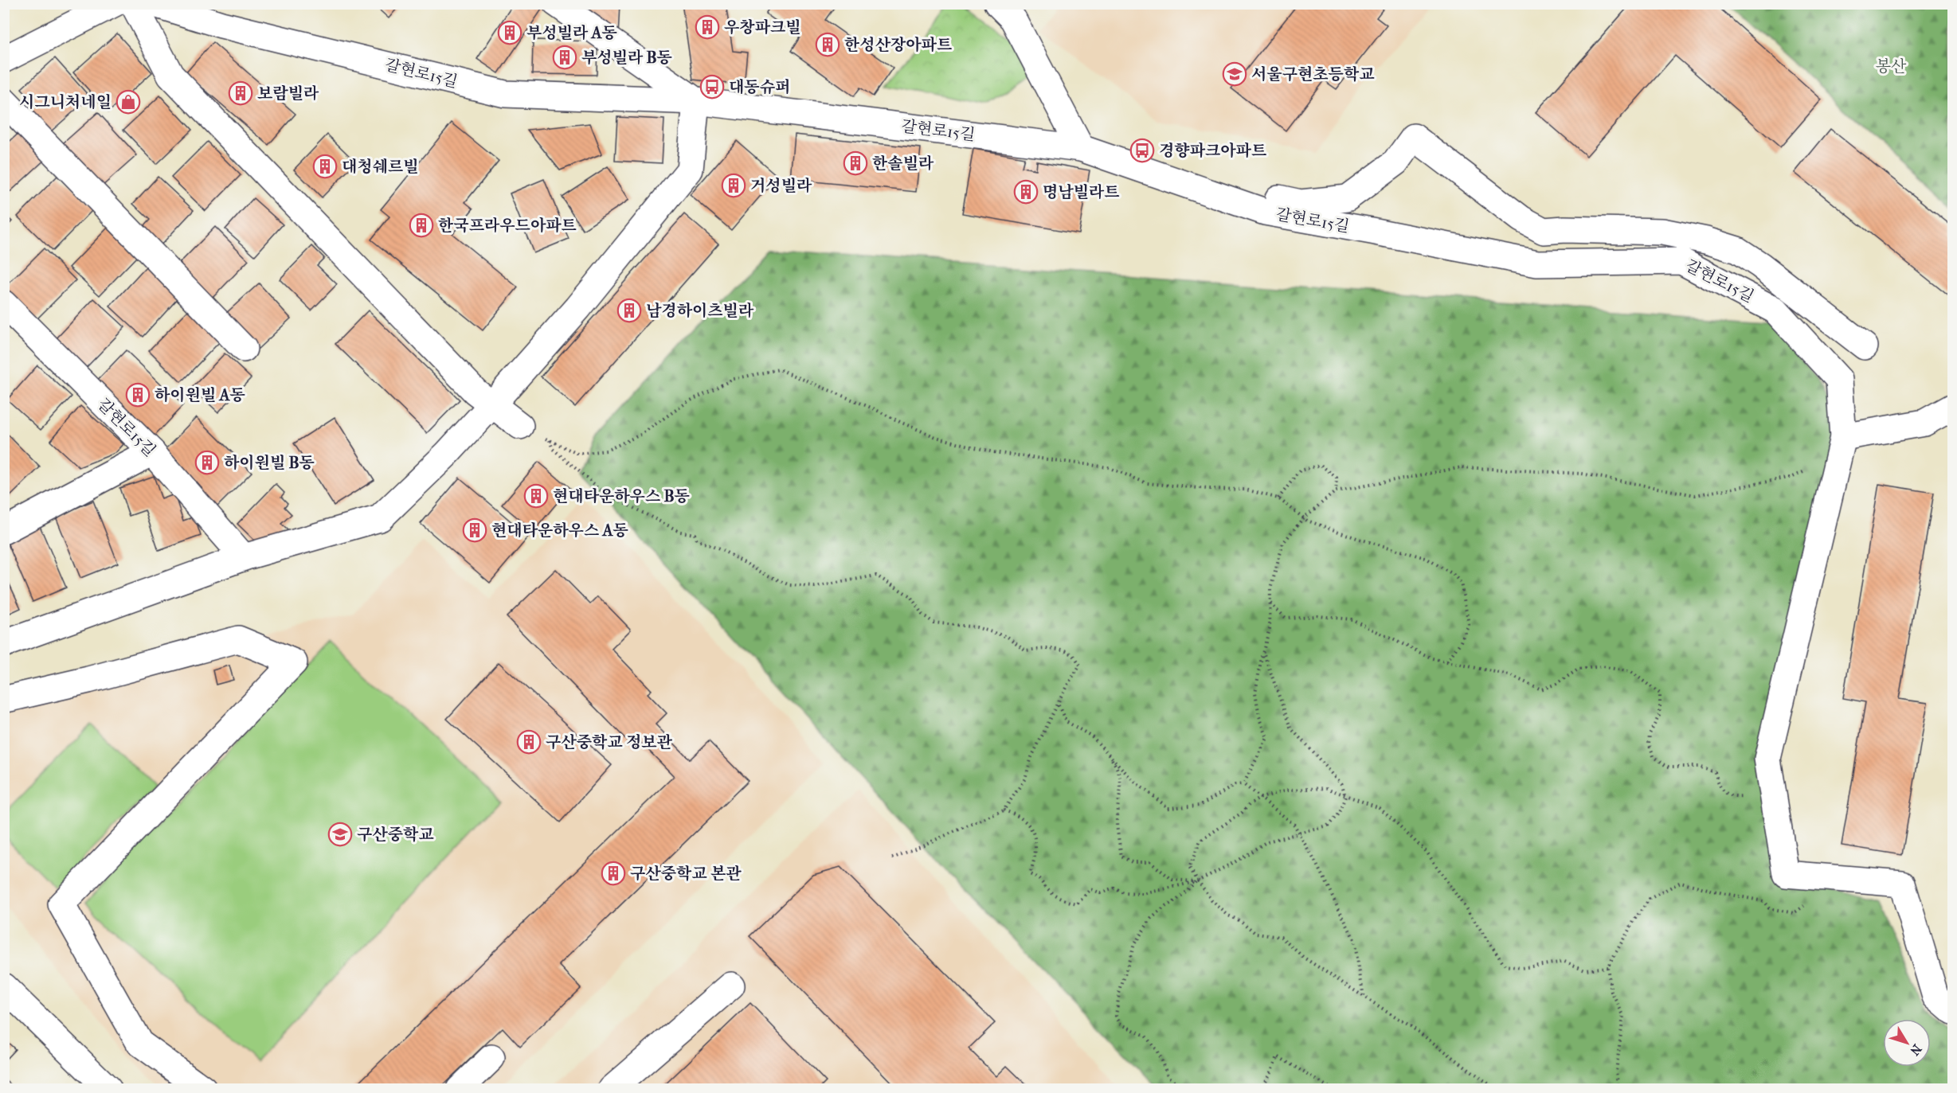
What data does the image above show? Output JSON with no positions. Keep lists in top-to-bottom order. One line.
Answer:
{"streets":{"street":["갈현로15길"]},"parks":["봉산"],"places":{"building":["우창파크빌","부성빌라 A동","한성산장아파트","부성빌라 B동","보람빌라","한솔빌라","대청쉐르빌","거성빌라","명남빌라트","한국프라우드아파트","남경하이츠빌라","하이원빌 A동","하이원빌 B동","현대타운하우스 B동","현대타운하우스 A동","구산중학교 정보관","구산중학교 본관"],"school or university":["서울구현초등학교","구산중학교"],"bus stop":["대동슈퍼","경향파크아파트"],"shop":["시그니처네일"]},"north":"bottom right"}
